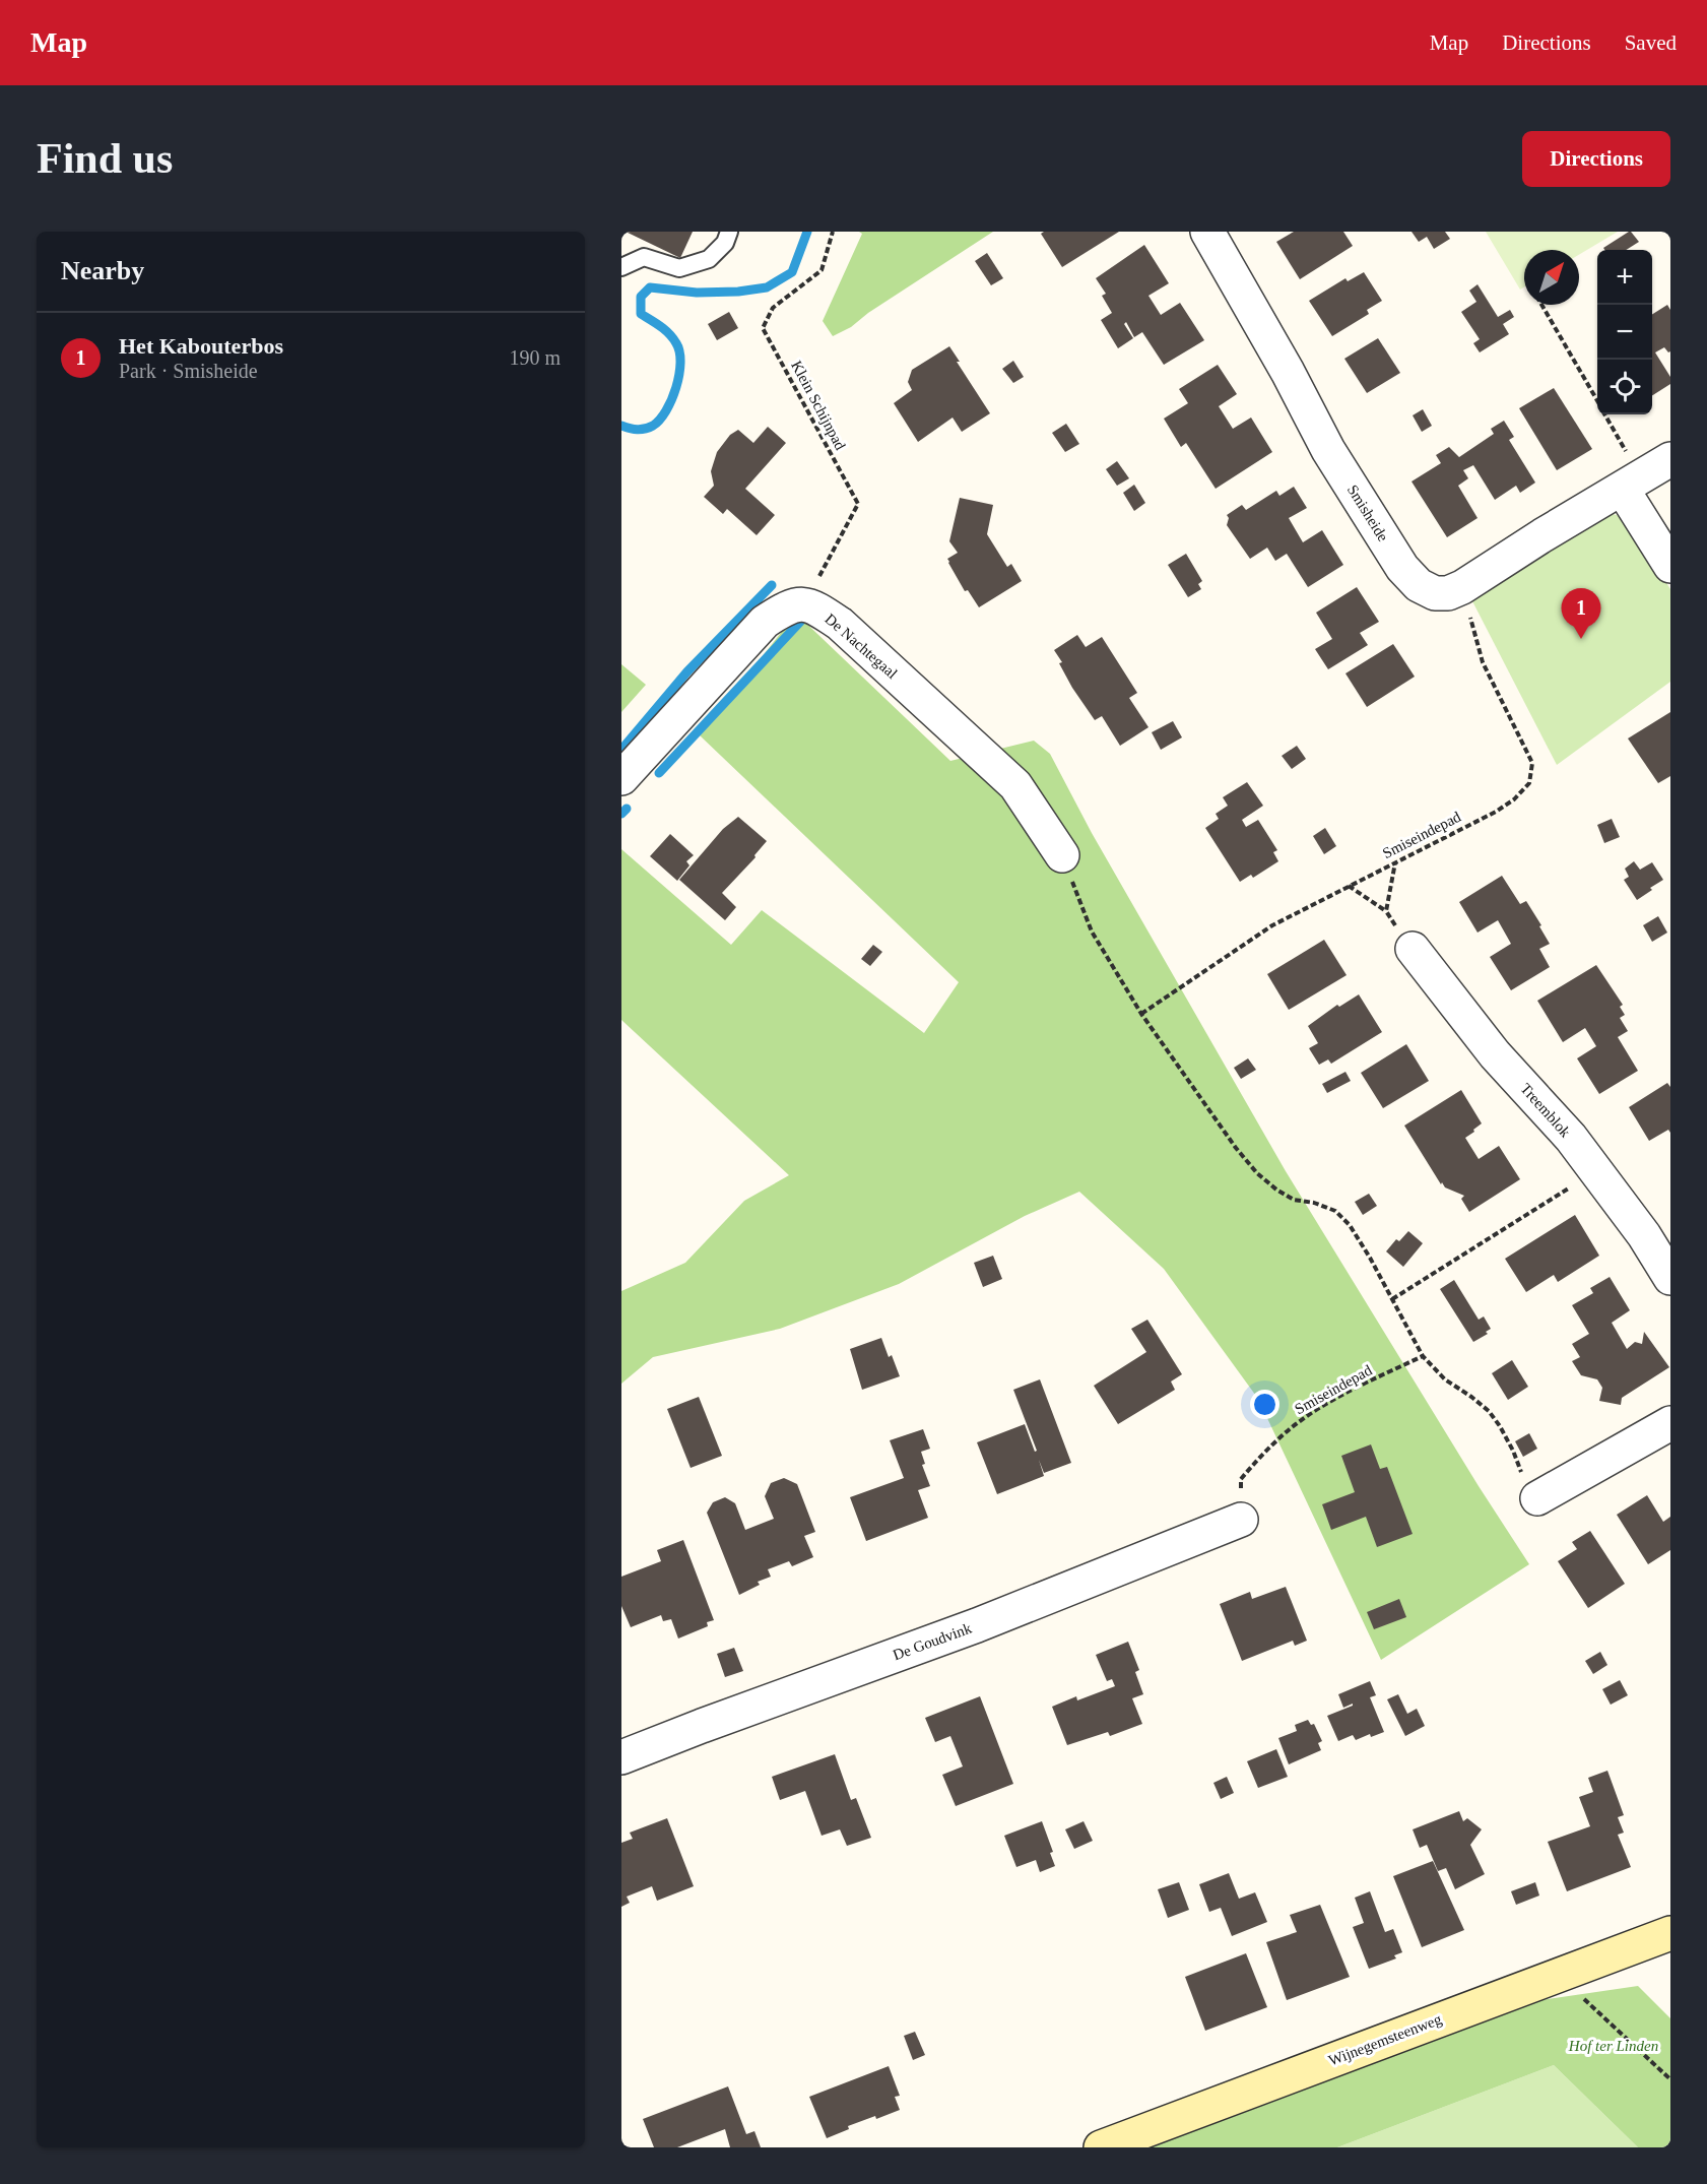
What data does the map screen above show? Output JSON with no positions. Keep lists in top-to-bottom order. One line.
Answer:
{"streets":{"street":["Smisheide","De Nachtegaal","Treemblok","De Goudvink","Wijnegemsteenweg"],"path":["Klein Schijnpad","Smiseindepad"]},"crossings":[["Klein Schijnpad","De Nachtegaal"],["Smisheide","Smiseindepad"],["Smiseindepad","De Goudvink"]],"parks":["Hof ter Linden"],"north":"top right","page":{"header":"Map","nav":["Map","Directions","Saved"],"buttons":"Directions","title":"Find us","heading":"Nearby","map_buttons":["+","−"],"list":[{"mark":"1","name":"Het Kabouterbos","note":"Park · Smisheide","value":"190 m"}],"pins":"1"}}
